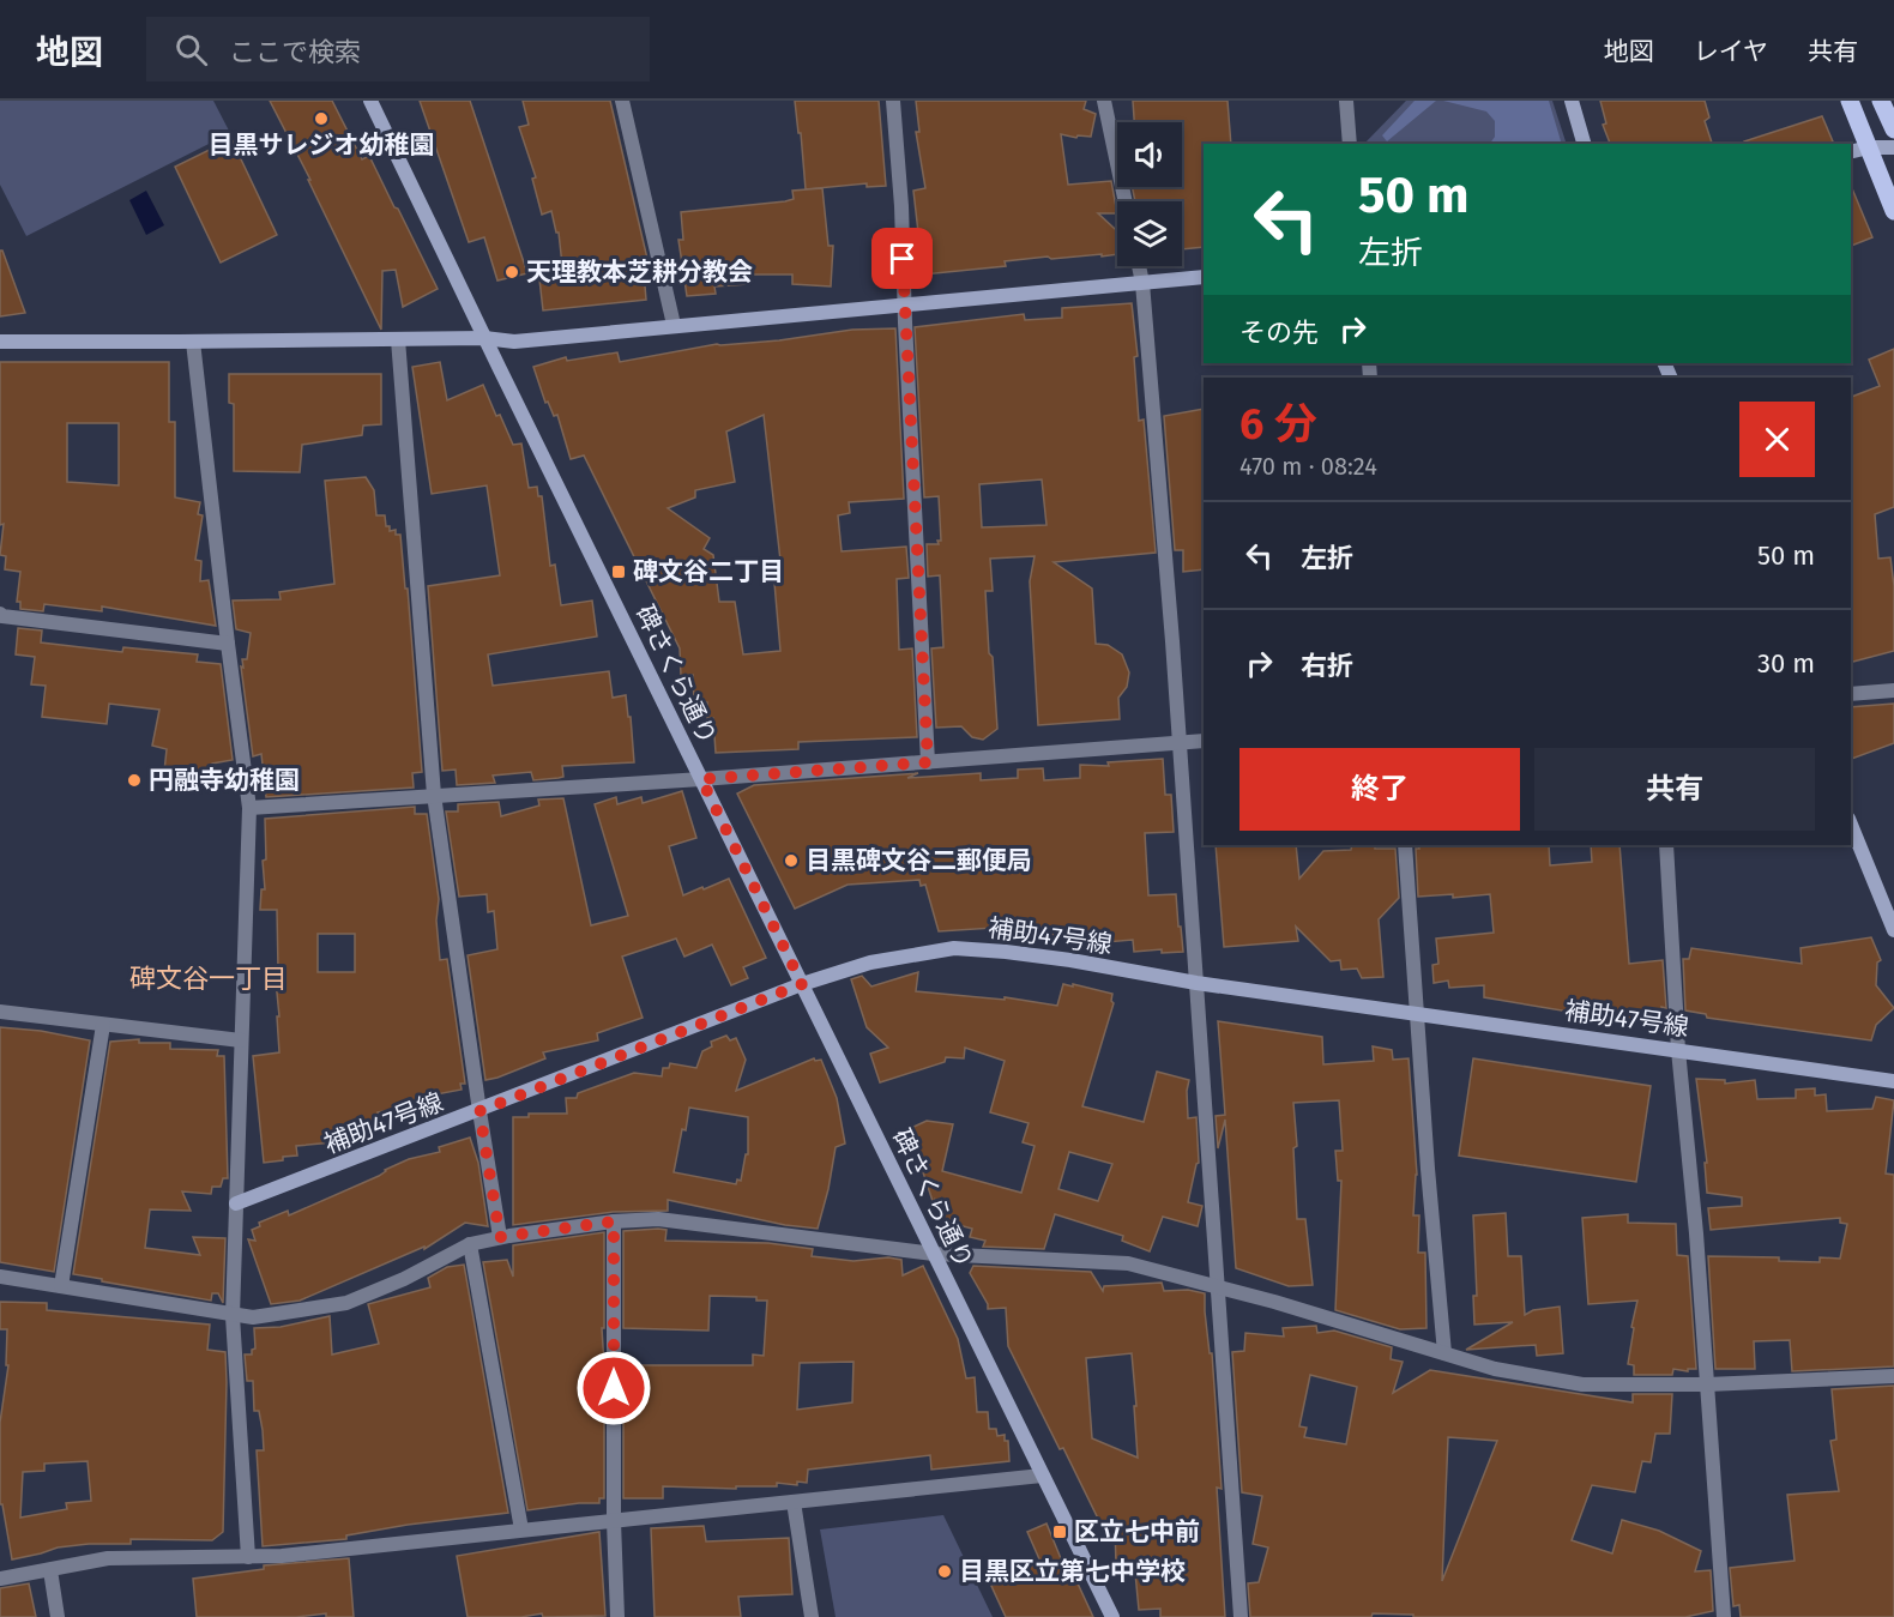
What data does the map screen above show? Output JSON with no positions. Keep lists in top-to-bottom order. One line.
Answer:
{"streets":{"street":["碑さくら通り","補助47号線"]},"crossings":[["碑さくら通り","補助47号線"]],"districts":["碑文谷一丁目"],"places":{"other":["目黒サレジオ幼稚園","天理教本芝耕分教会","円融寺幼稚園","目黒碑文谷二郵便局","目黒区立第七中学校"],"transit":["碑文谷二丁目","区立七中前"]},"page":{"header":"地図","search":"ここで検索","nav":["地図","レイヤ","共有"],"turn":["50 m","左折"],"then":"その先","heading":["6 分","470 m · 08:24"],"list":[{"name":"左折","value":"50 m"},{"name":"右折","value":"30 m"}],"buttons":["終了","共有"]}}
